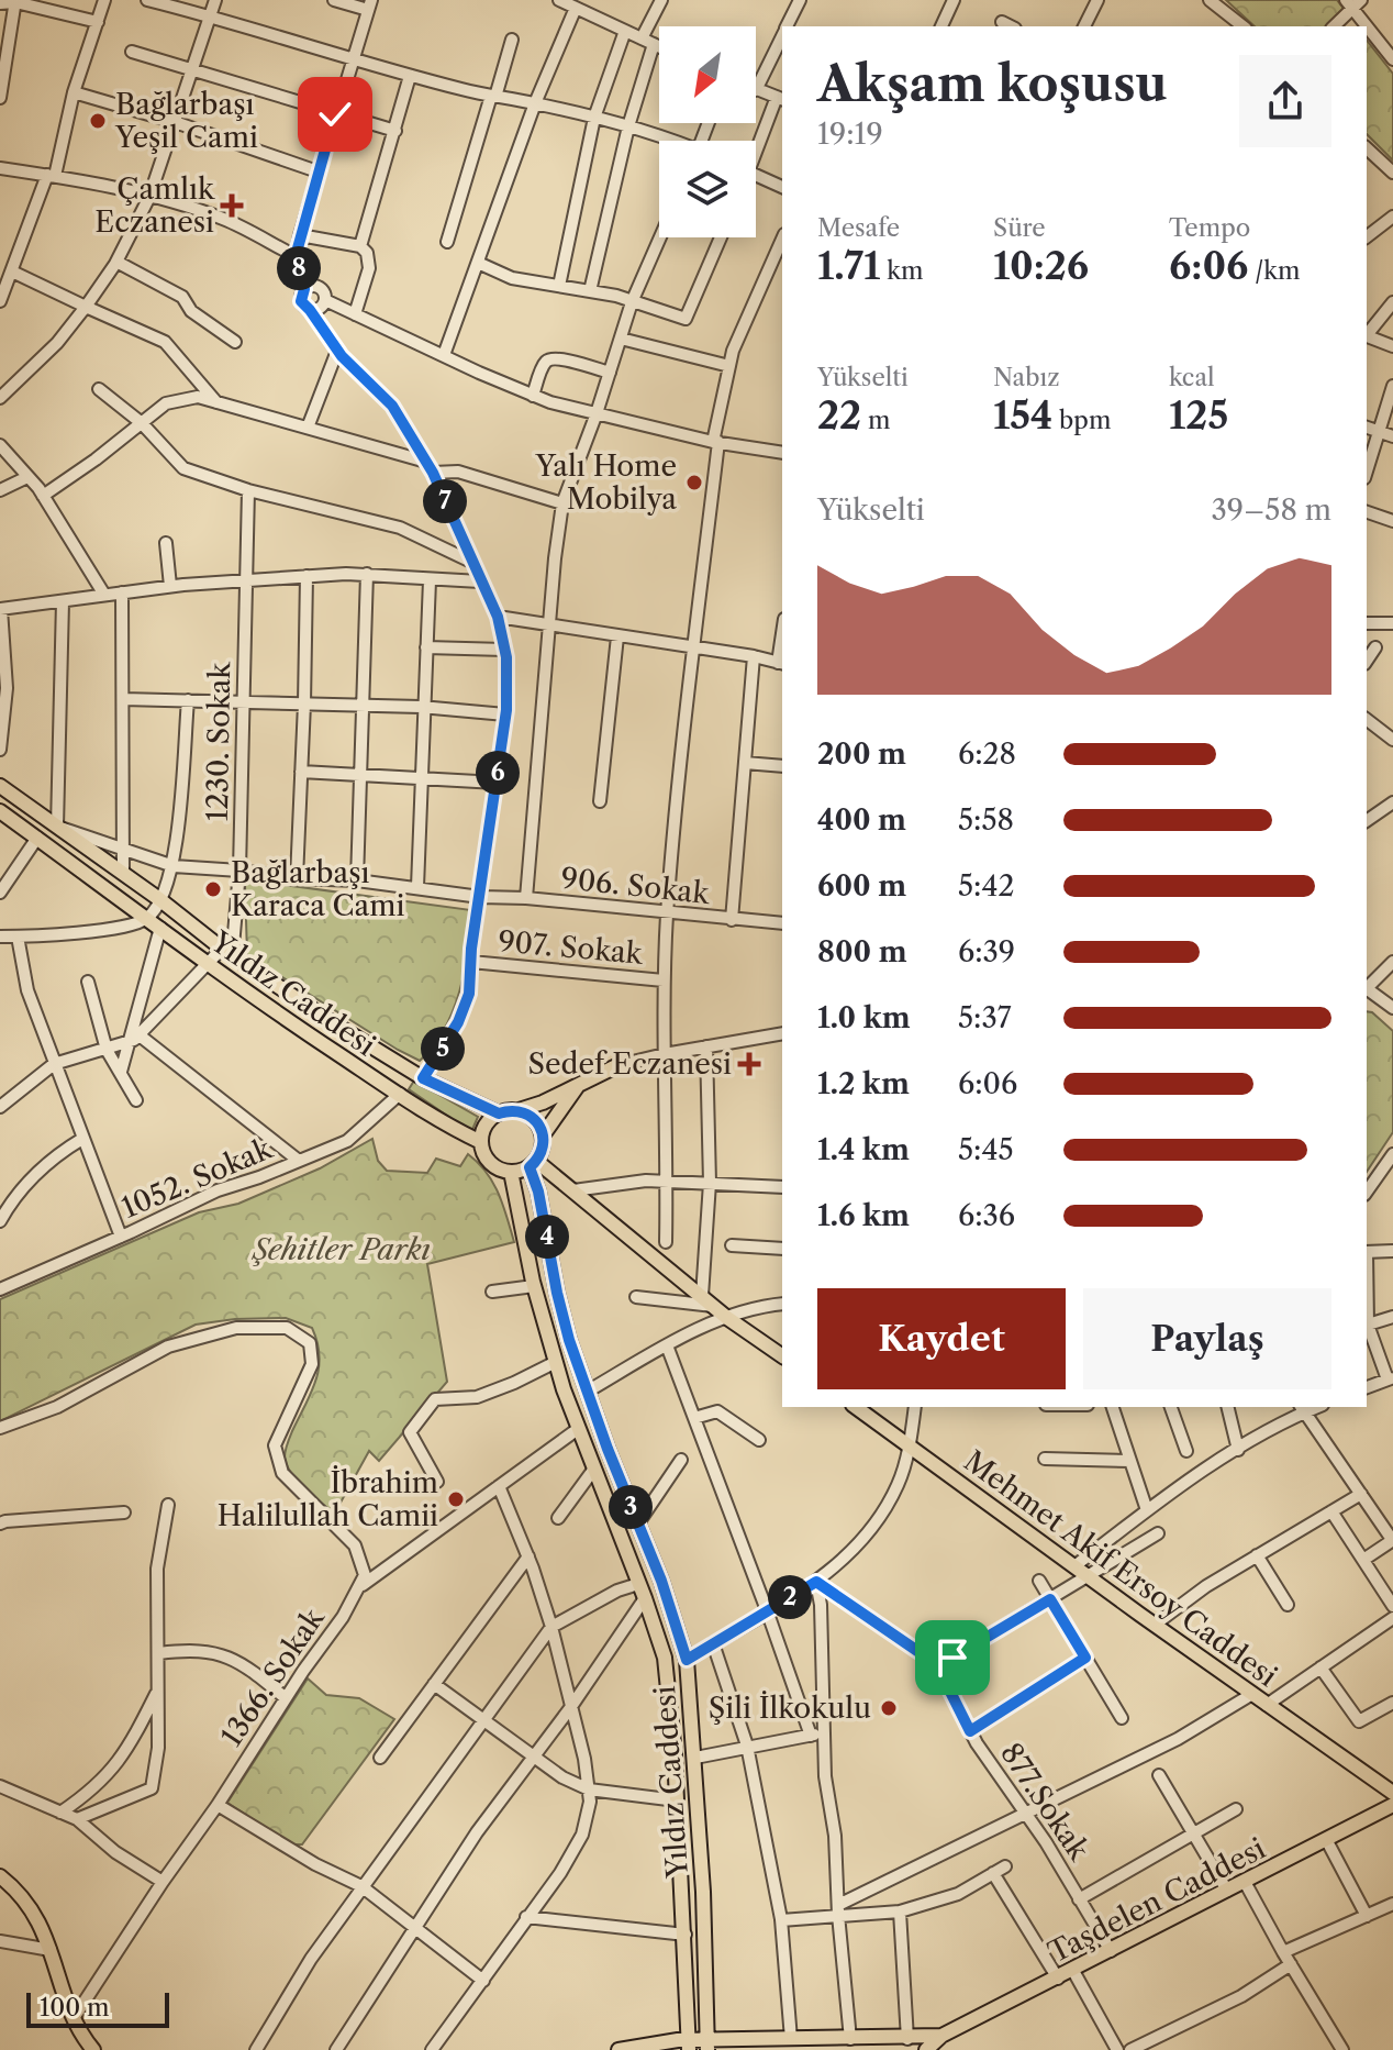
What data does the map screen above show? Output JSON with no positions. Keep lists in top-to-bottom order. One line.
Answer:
{"streets":{"main road":["Yıldız Caddesi","Mehmet Akif Ersoy Caddesi","Taşdelen Caddesi"],"street":["1230. Sokak","906. Sokak","907. Sokak","1052. Sokak","1366. Sokak","877.Sokak"]},"crossings":[["1230. Sokak","906. Sokak"],["1230. Sokak","Yıldız Caddesi"],["906. Sokak","Yıldız Caddesi"],["Yıldız Caddesi","1052. Sokak"],["Yıldız Caddesi","1366. Sokak"],["Mehmet Akif Ersoy Caddesi","Taşdelen Caddesi"],["877.Sokak","Taşdelen Caddesi"]],"parks":["Şehitler Parkı"],"places":{"other":["Bağlarbaşı Yeşil Cami","Yalı Home Mobilya","Bağlarbaşı Karaca Cami","İbrahim Halilullah Camii","Şili İlkokulu"],"health":["Çamlık Eczanesi","Sedef Eczanesi"]},"scale_bar":"100 m","north":"bottom left","page":{"heading":["Akşam koşusu","19:19"],"stats":[["Mesafe","1.71 km"],["Süre","10:26"],["Tempo","6:06 /km"],["Yükselti","22 m"],["Nabız","154 bpm"],["kcal","125"]],"pins":["8","7","6","5","4","3","2"],"chart":["Yükselti","39–58 m"],"list":[{"name":"200 m","note":"6:28"},{"name":"400 m","note":"5:58"},{"name":"600 m","note":"5:42"},{"name":"800 m","note":"6:39"},{"name":"1.0 km","note":"5:37"},{"name":"1.2 km","note":"6:06"},{"name":"1.4 km","note":"5:45"},{"name":"1.6 km","note":"6:36"}],"buttons":["Kaydet","Paylaş"],"scale":"100 m"}}
